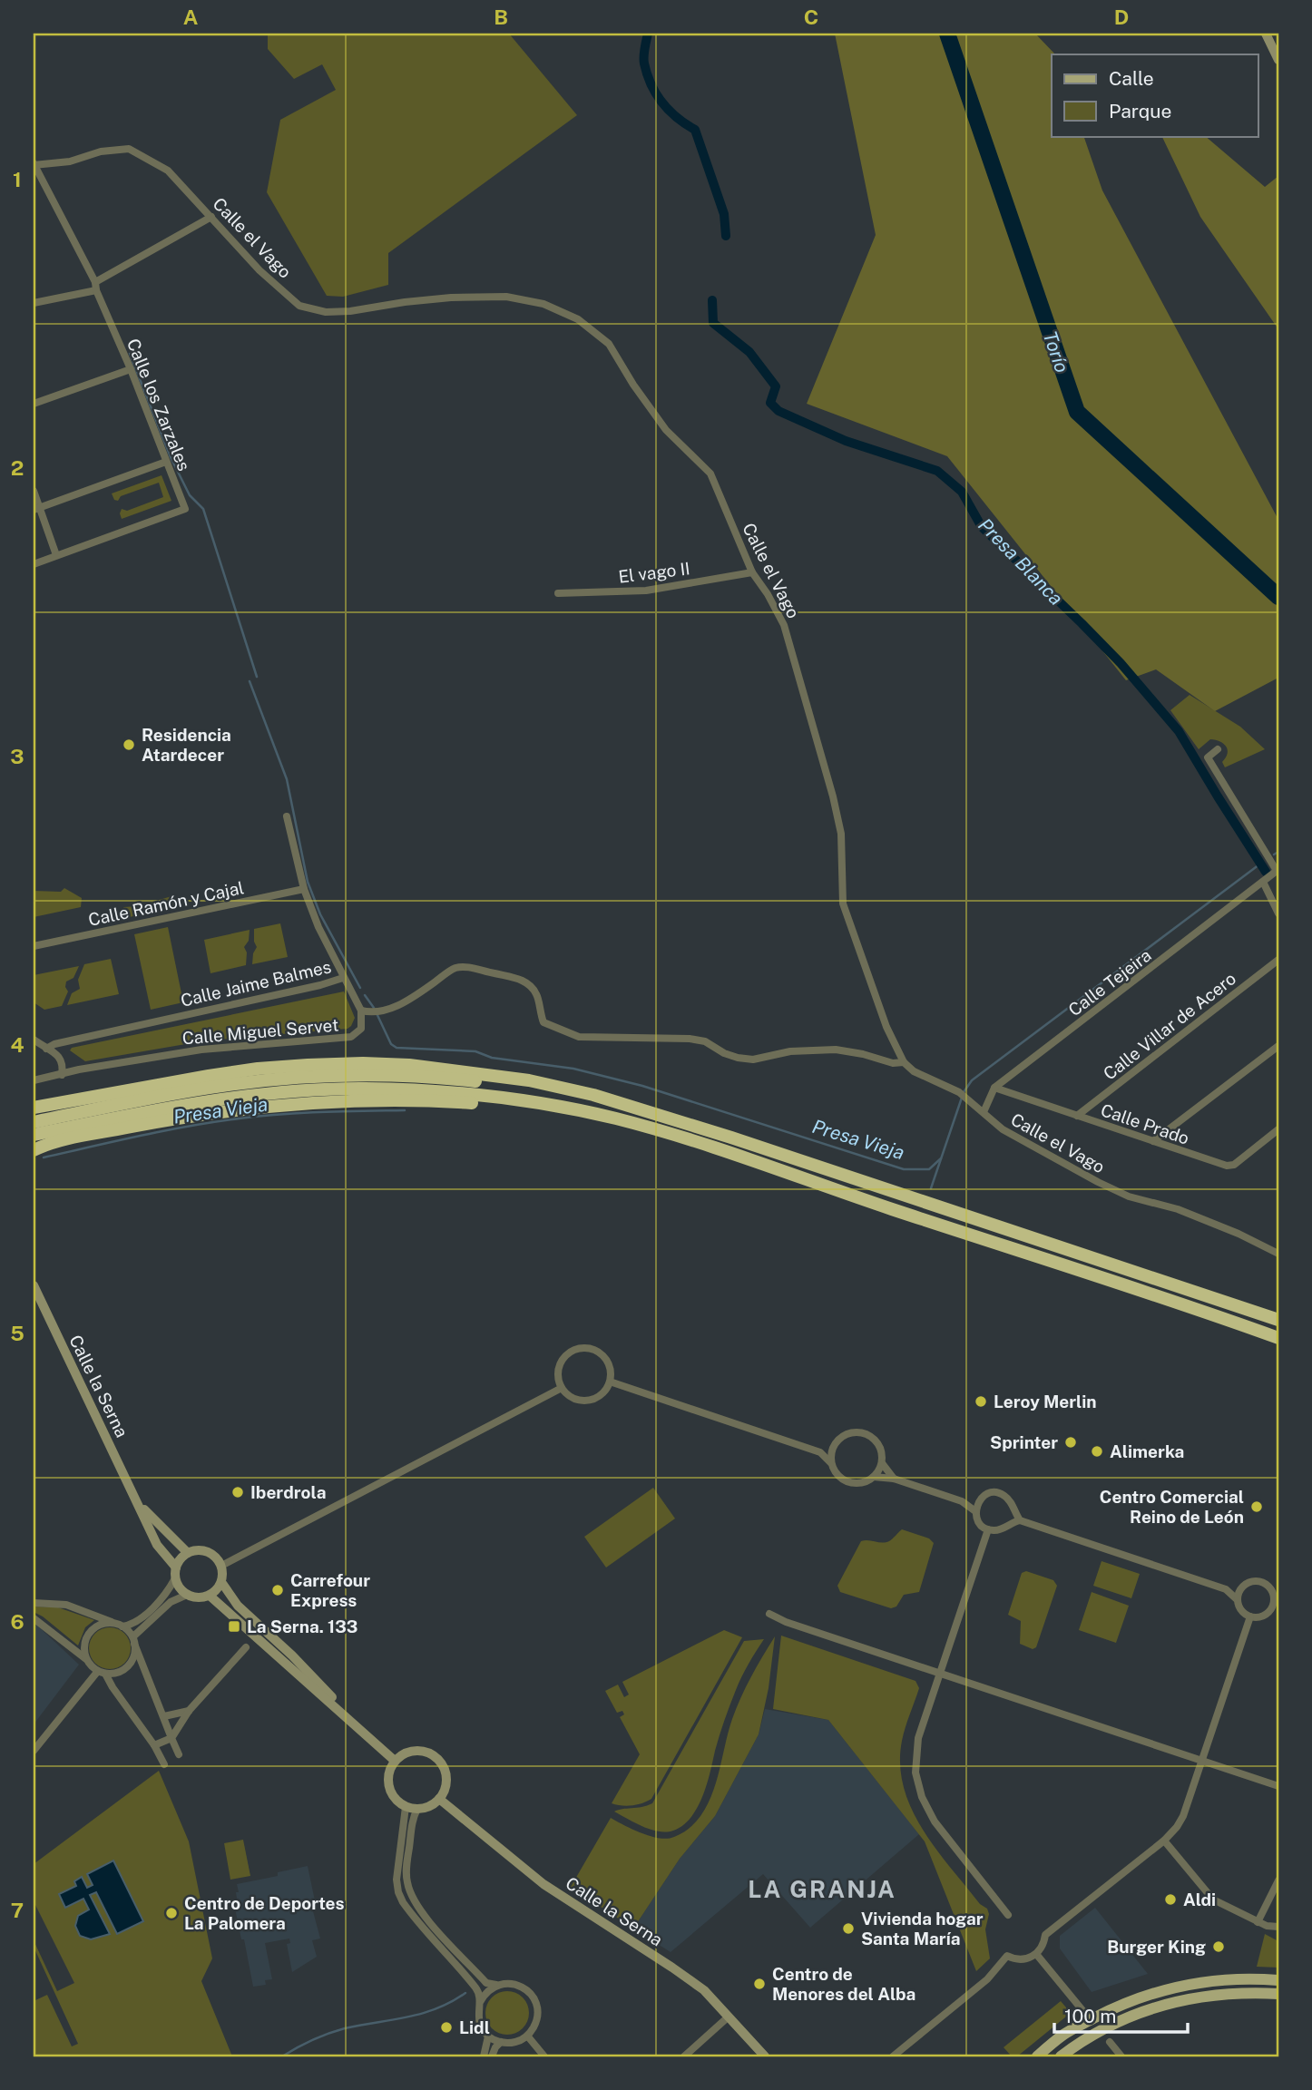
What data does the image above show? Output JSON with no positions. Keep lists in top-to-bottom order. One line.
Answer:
{"streets":{"street":["Calle el Vago","Calle los Zarzales","El vago II","Calle Ramón y Cajal","Calle Tejeira","Calle Jaime Balmes","Calle Villar de Acero","Calle Miguel Servet","Calle Prado","Calle la Serna"]},"crossings":[["Calle el Vago","Calle los Zarzales"],["Calle el Vago","El vago II"],["Calle el Vago","Calle Tejeira"],["Calle el Vago","Calle Miguel Servet"],["Calle Ramón y Cajal","Calle Jaime Balmes"],["Calle Tejeira","Calle Prado"],["Calle Villar de Acero","Calle Prado"]],"districts":["LA GRANJA"],"water":["Torío","Presa Blanca","Presa Vieja"],"places":{"other":["Residencia Atardecer","Leroy Merlin","Sprinter","Alimerka","Iberdrola","Centro Comercial Reino de León","Carrefour Express","Aldi","Centro de Deportes La Palomera","Vivienda hogar Santa María","Burger King","Centro de Menores del Alba","Lidl"],"transit":["La Serna. 133"]},"legend":["Calle","Parque"],"scale_bar":"100 m","grid":{"columns":["A","B","C","D"],"rows":["1","2","3","4","5","6","7"]}}
